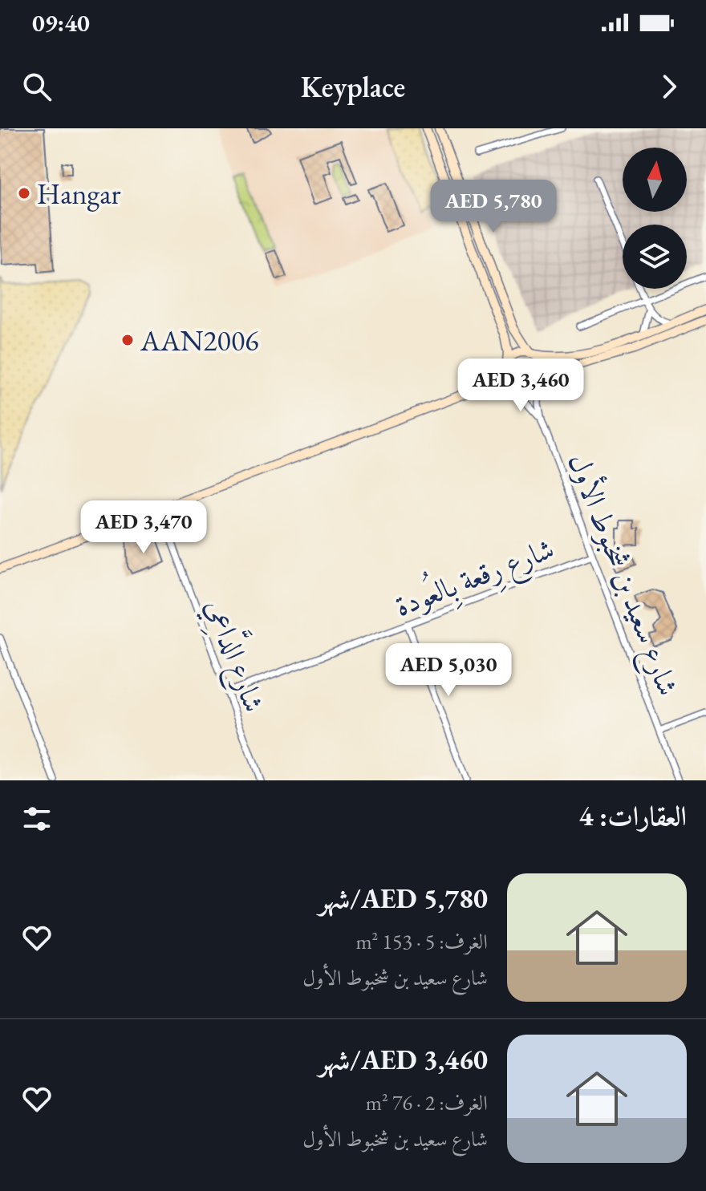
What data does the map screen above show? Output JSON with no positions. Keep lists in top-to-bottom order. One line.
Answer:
{"streets":{"street":["شارع سعيد بن شخبوط الأول","شارع رِقعة بِالعُودة","شارع الدَّاعِي"]},"crossings":[["شارع سعيد بن شخبوط الأول","شارع رِقعة بِالعُودة"],["شارع رِقعة بِالعُودة","شارع الدَّاعِي"]],"places":["Hangar","AAN2006"],"north":"top","page":{"status":"09:40","header":"Keyplace","price":["AED 5,780","AED 3,460","AED 3,470","AED 5,030"],"heading":"العقارات: 4","list":[{"name":"AED 5,780/شهر","note":"الغرف: 5 · 153 m² · شارع سعيد بن شخبوط الأول"},{"name":"AED 3,460/شهر","note":"الغرف: 2 · 76 m² · شارع سعيد بن شخبوط الأول"}]}}
